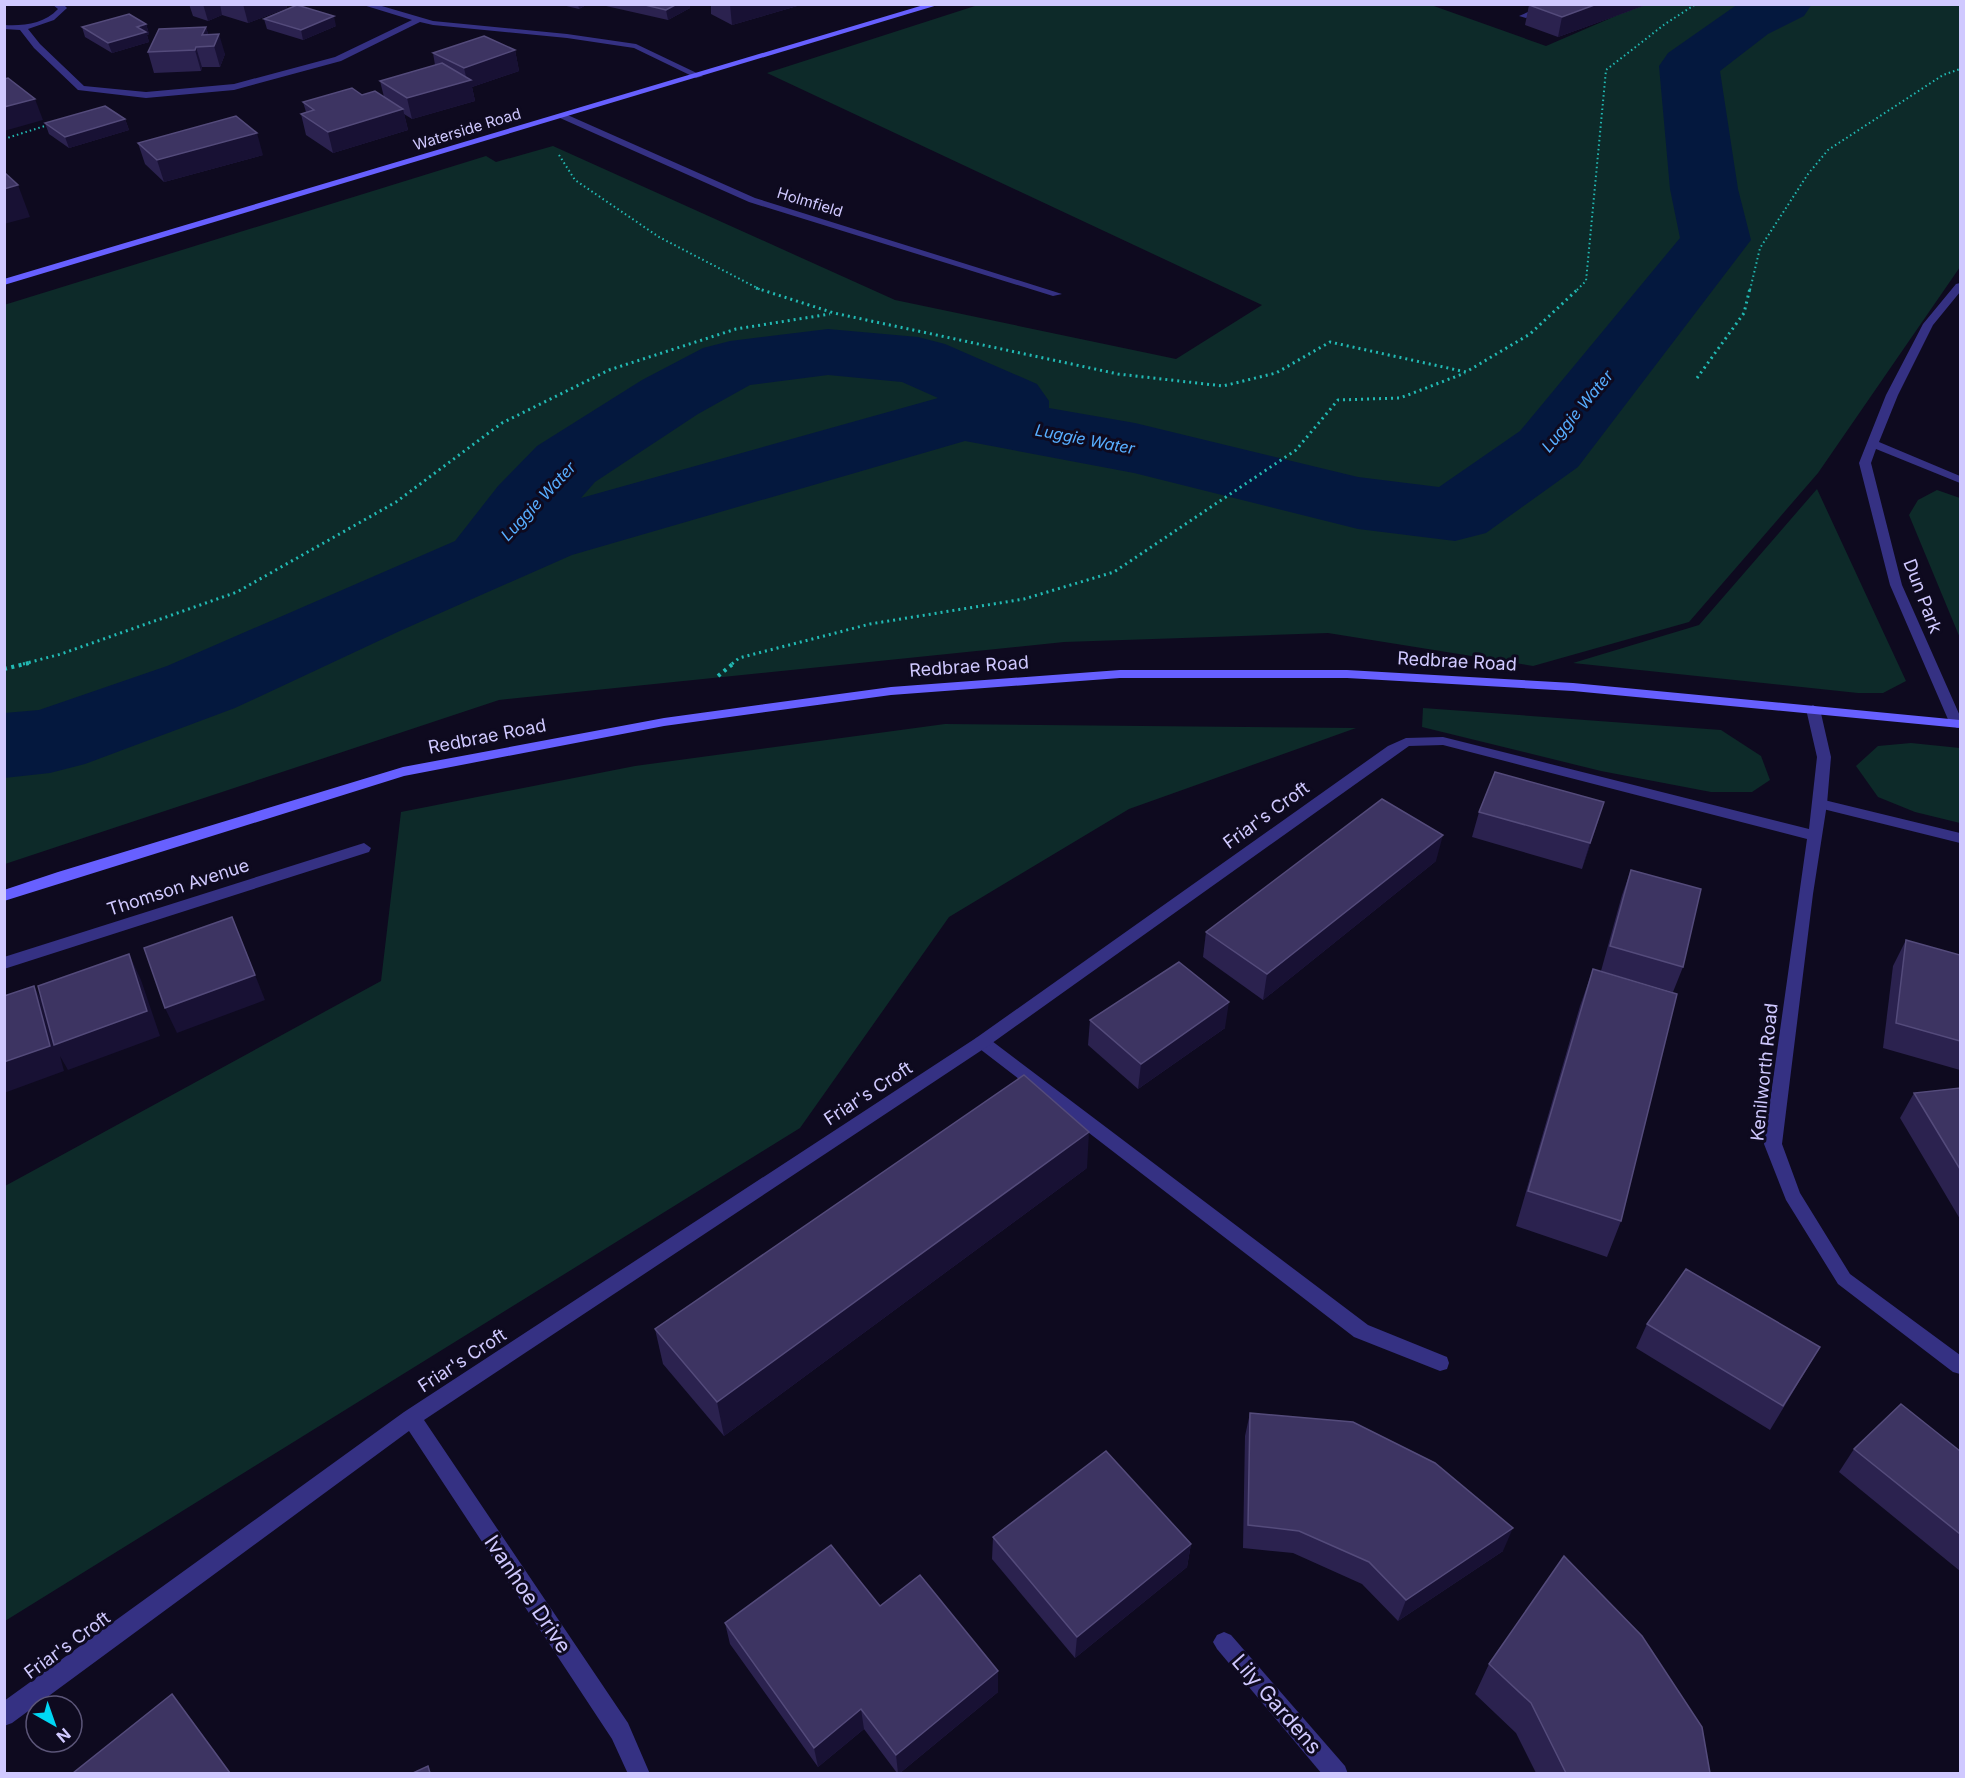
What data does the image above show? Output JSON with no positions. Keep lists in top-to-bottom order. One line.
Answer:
{"streets":{"street":["Waterside Road","Holmfield","Dun Park","Redbrae Road","Friar's Croft","Thomson Avenue","Kenilworth Road","Ivanhoe Drive","Lily Gardens"]},"crossings":[["Waterside Road","Holmfield"],["Dun Park","Redbrae Road"],["Redbrae Road","Kenilworth Road"],["Friar's Croft","Kenilworth Road"],["Friar's Croft","Ivanhoe Drive"]],"water":["Luggie Water"],"north":"bottom right"}
